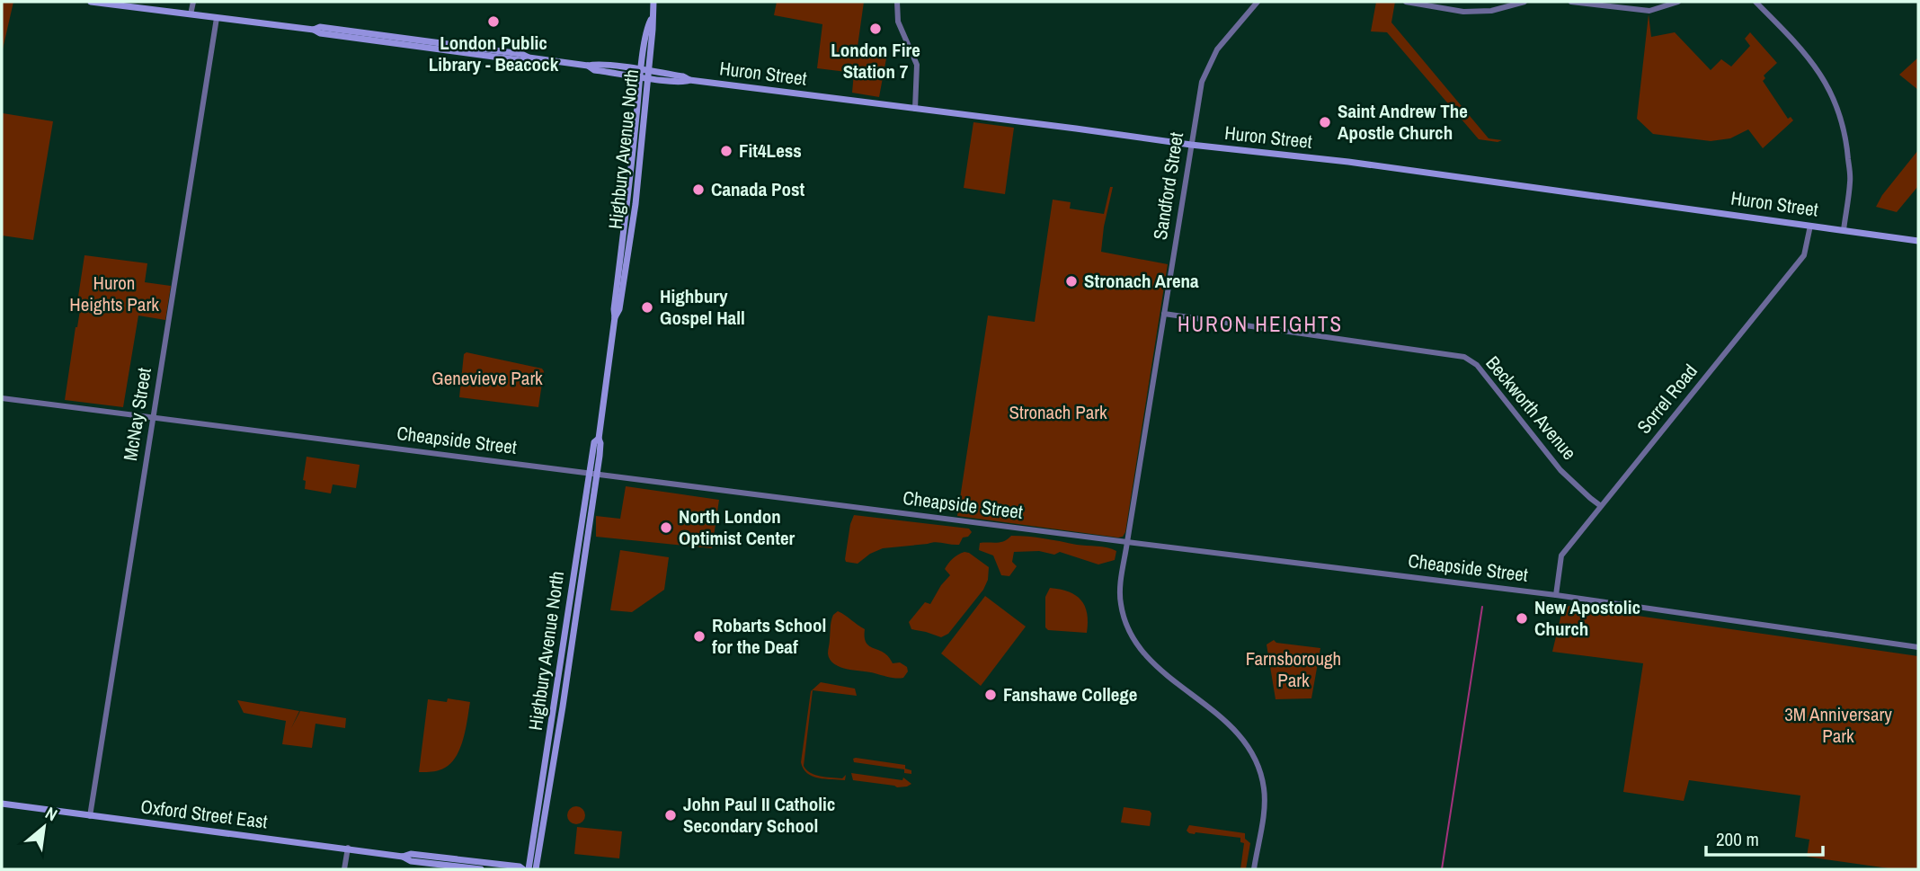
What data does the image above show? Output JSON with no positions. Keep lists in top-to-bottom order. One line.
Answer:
{"streets":{"main road":["Huron Street","Highbury Avenue North","Oxford Street East"],"street":["Sandford Street","Sorrel Road","Beckworth Avenue","McNay Street","Cheapside Street"]},"crossings":[["Huron Street","Highbury Avenue North"],["Huron Street","Sandford Street"],["Huron Street","Sorrel Road"],["Huron Street","McNay Street"],["Highbury Avenue North","Cheapside Street"],["Sandford Street","Beckworth Avenue"],["Sandford Street","Cheapside Street"],["Sorrel Road","Beckworth Avenue"],["Sorrel Road","Cheapside Street"],["McNay Street","Cheapside Street"],["McNay Street","Oxford Street East"]],"districts":["HURON HEIGHTS"],"parks":["Huron Heights Park","Genevieve Park","Stronach Park","Farnsborough Park","3M Anniversary Park"],"places":["London Public Library - Beacock","London Fire Station 7","Saint Andrew The Apostle Church","Fit4Less","Canada Post","Stronach Arena","Highbury Gospel Hall","North London Optimist Center","New Apostolic Church","Robarts School for the Deaf","Fanshawe College","John Paul II Catholic Secondary School"],"scale_bar":"200 m","north":"top right"}
